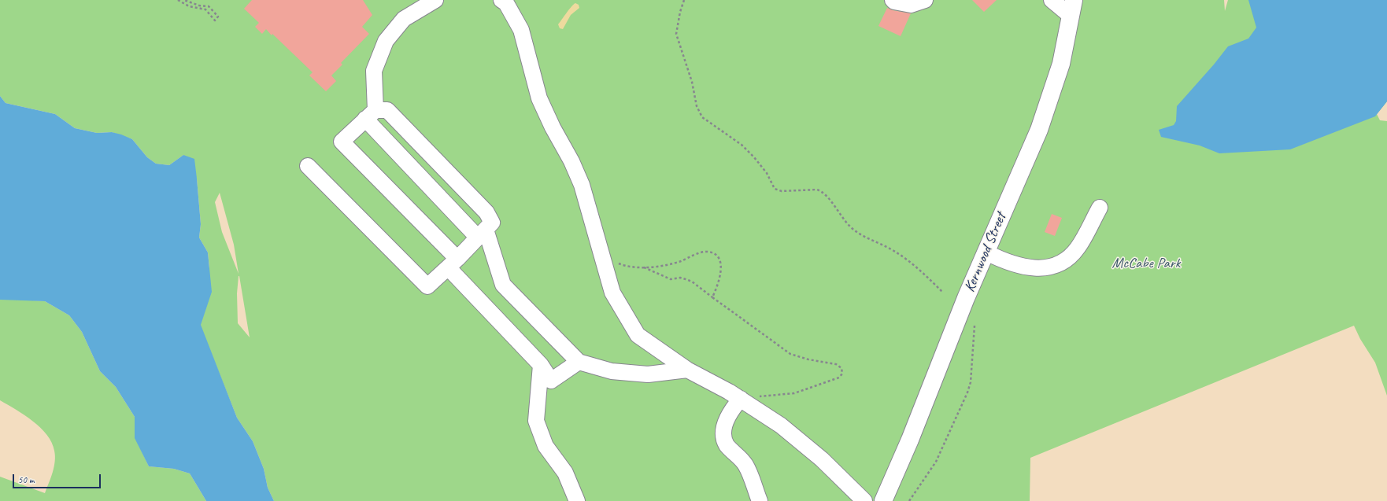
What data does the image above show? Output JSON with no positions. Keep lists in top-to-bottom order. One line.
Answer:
{"streets":{"main road":["Kernwood Street"]},"parks":["McCabe Park"],"scale_bar":"50 m"}
